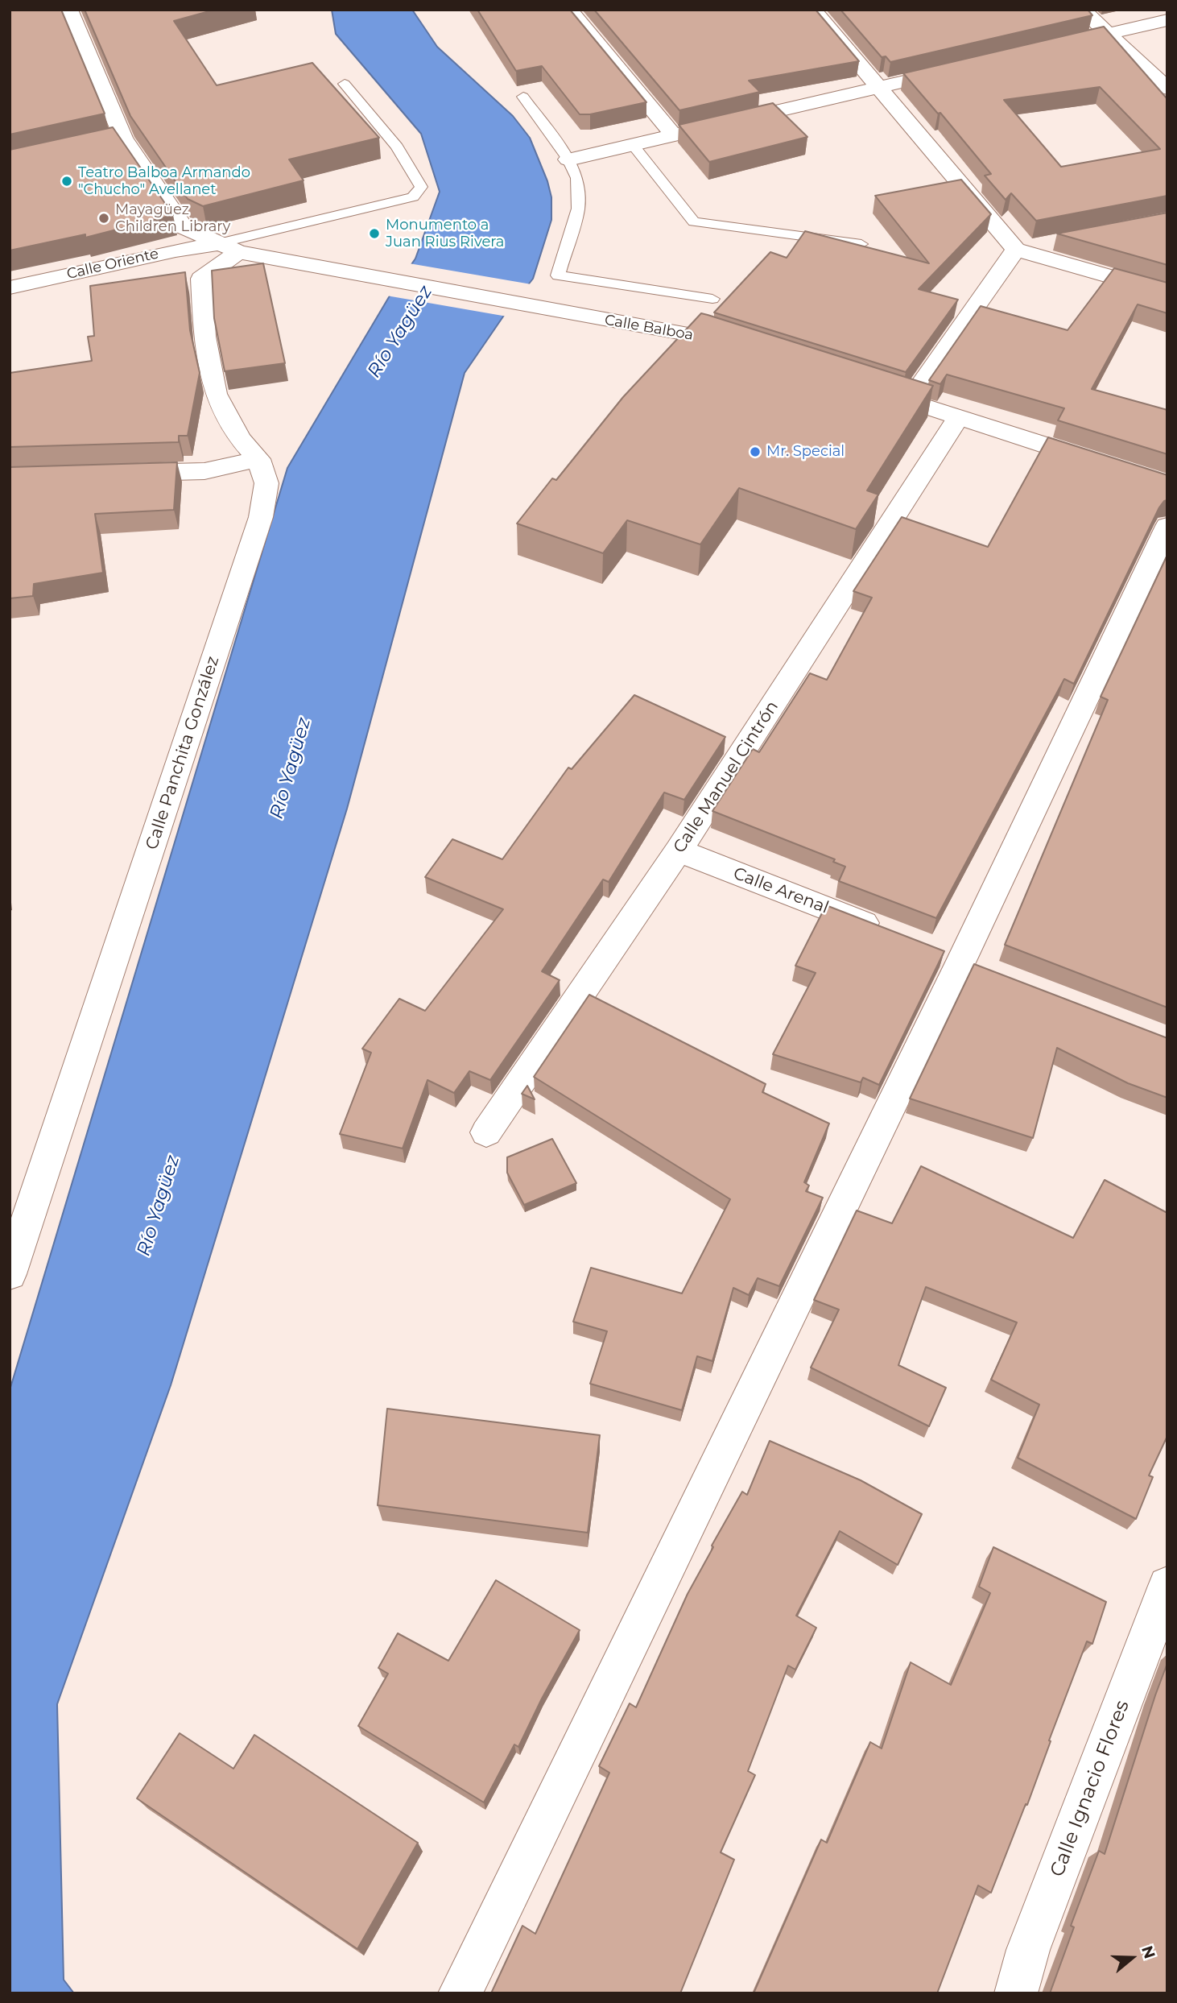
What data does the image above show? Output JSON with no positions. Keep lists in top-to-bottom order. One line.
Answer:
{"streets":{"street":["Calle Oriente","Calle Balboa","Calle Panchita González","Calle Manuel Cintrón","Calle Arenal","Calle Ignacio Flores"]},"crossings":[["Calle Oriente","Calle Balboa"],["Calle Oriente","Calle Panchita González"],["Calle Balboa","Calle Panchita González"],["Calle Manuel Cintrón","Calle Arenal"]],"water":["Río Yagüez"],"places":["Teatro Balboa Armando \"Chucho\" Avellanet","Mayagüez Children Library","Monumento a Juan Rius Rivera","Mr. Special"],"north":"right"}
